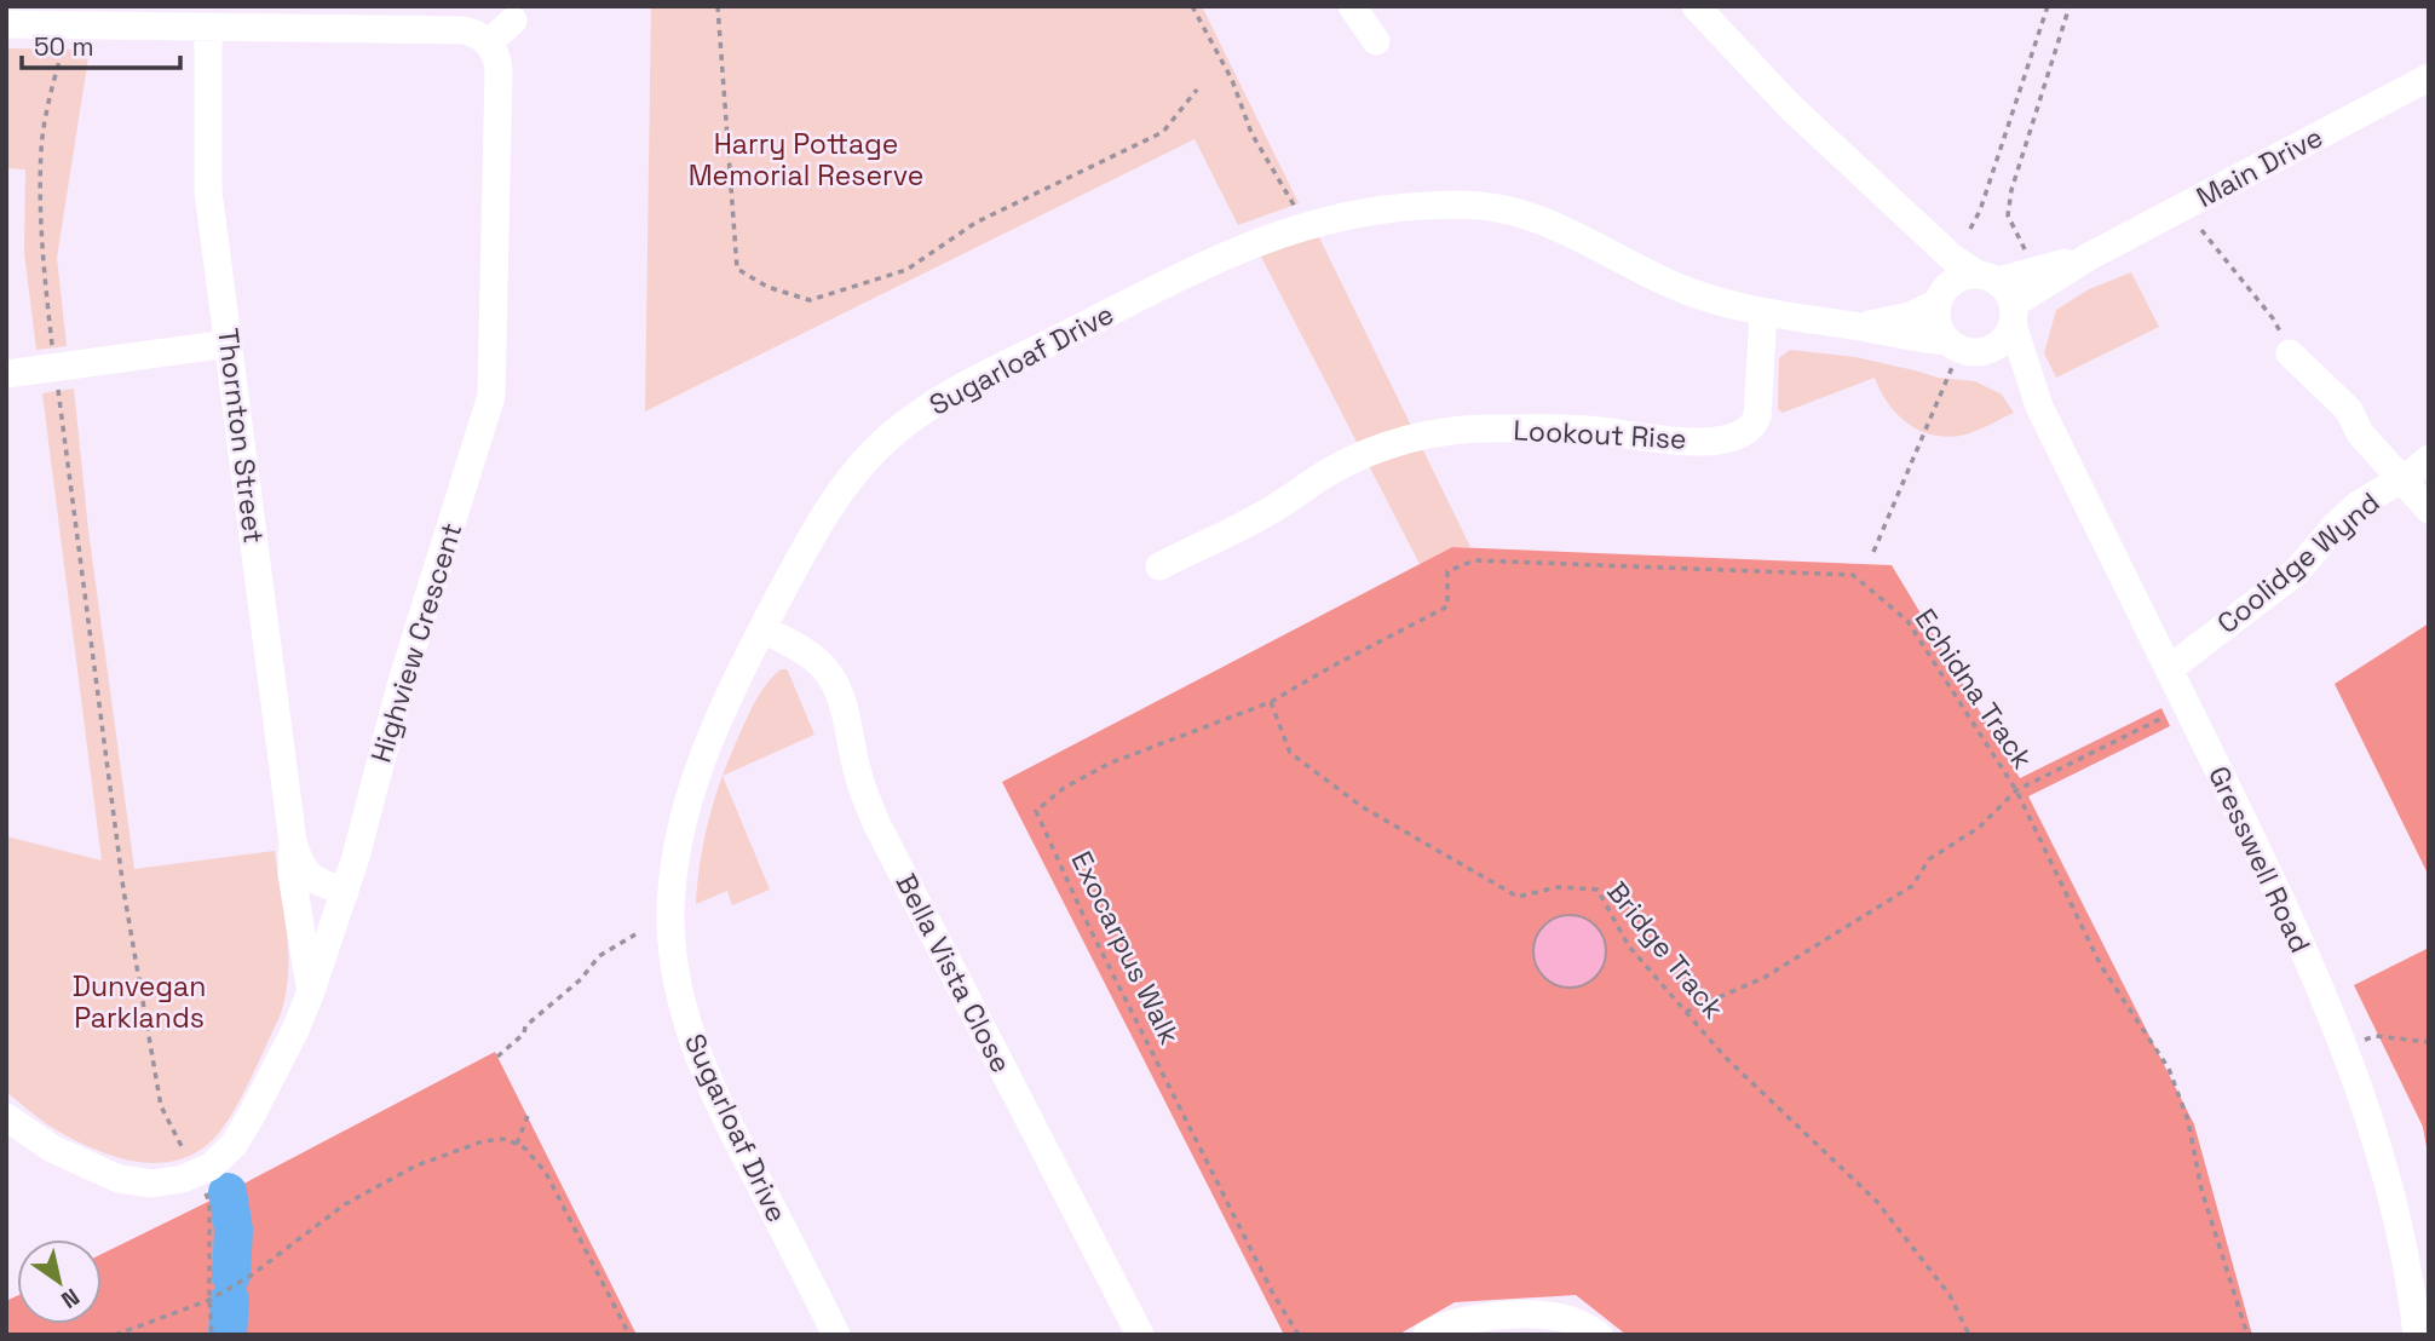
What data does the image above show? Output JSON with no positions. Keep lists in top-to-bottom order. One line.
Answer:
{"streets":{"street":["Main Drive","Sugarloaf Drive","Lookout Rise","Thornton Street","Coolidge Wynd","Highview Crescent","Gresswell Road","Bella Vista Close"],"path":["Echidna Track","Exocarpus Walk","Bridge Track"]},"crossings":[["Main Drive","Sugarloaf Drive"],["Main Drive","Gresswell Road"],["Sugarloaf Drive","Lookout Rise"],["Sugarloaf Drive","Gresswell Road"],["Sugarloaf Drive","Bella Vista Close"],["Thornton Street","Highview Crescent"],["Coolidge Wynd","Gresswell Road"],["Echidna Track","Exocarpus Walk"],["Echidna Track","Bridge Track"],["Exocarpus Walk","Bridge Track"]],"parks":["Harry Pottage Memorial Reserve","Dunvegan Parklands"],"scale_bar":"50 m","north":"bottom right"}
